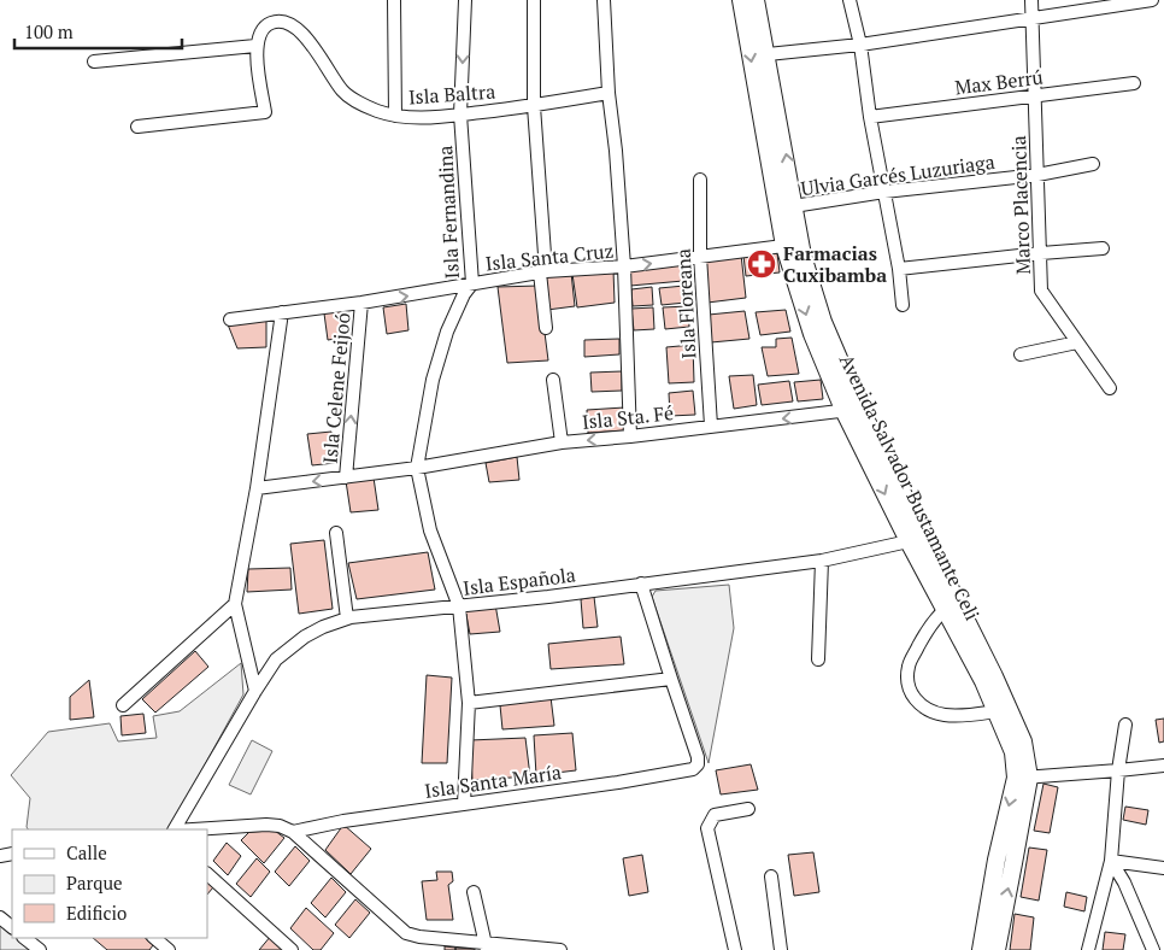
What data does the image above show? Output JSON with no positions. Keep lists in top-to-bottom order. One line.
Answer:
{"streets":{"main road":["Avenida Salvador Bustamante Celi"],"street":["Max Berrú","Isla Baltra","Ulvia Garcés Luzuriaga","Marco Placencia","Isla Fernandina","Isla Santa Cruz","Isla Floreana","Isla Celene Feijoó","Isla Sta. Fé","Isla Española","Isla Santa María"]},"crossings":[["Max Berrú","Marco Placencia"],["Isla Baltra","Isla Fernandina"],["Ulvia Garcés Luzuriaga","Marco Placencia"],["Ulvia Garcés Luzuriaga","Avenida Salvador Bustamante Celi"],["Isla Fernandina","Isla Santa Cruz"],["Isla Fernandina","Isla Sta. Fé"],["Isla Fernandina","Isla Española"],["Isla Fernandina","Isla Santa María"],["Isla Santa Cruz","Isla Floreana"],["Isla Santa Cruz","Isla Celene Feijoó"],["Isla Santa Cruz","Avenida Salvador Bustamante Celi"],["Isla Floreana","Isla Sta. Fé"],["Isla Celene Feijoó","Isla Sta. Fé"],["Isla Sta. Fé","Avenida Salvador Bustamante Celi"],["Avenida Salvador Bustamante Celi","Isla Española"]],"one_way":["Isla Sta. Fé"],"places":{"pharmacy":["Farmacias Cuxibamba"]},"legend":["Calle","Parque","Edificio"],"scale_bar":"100 m"}
